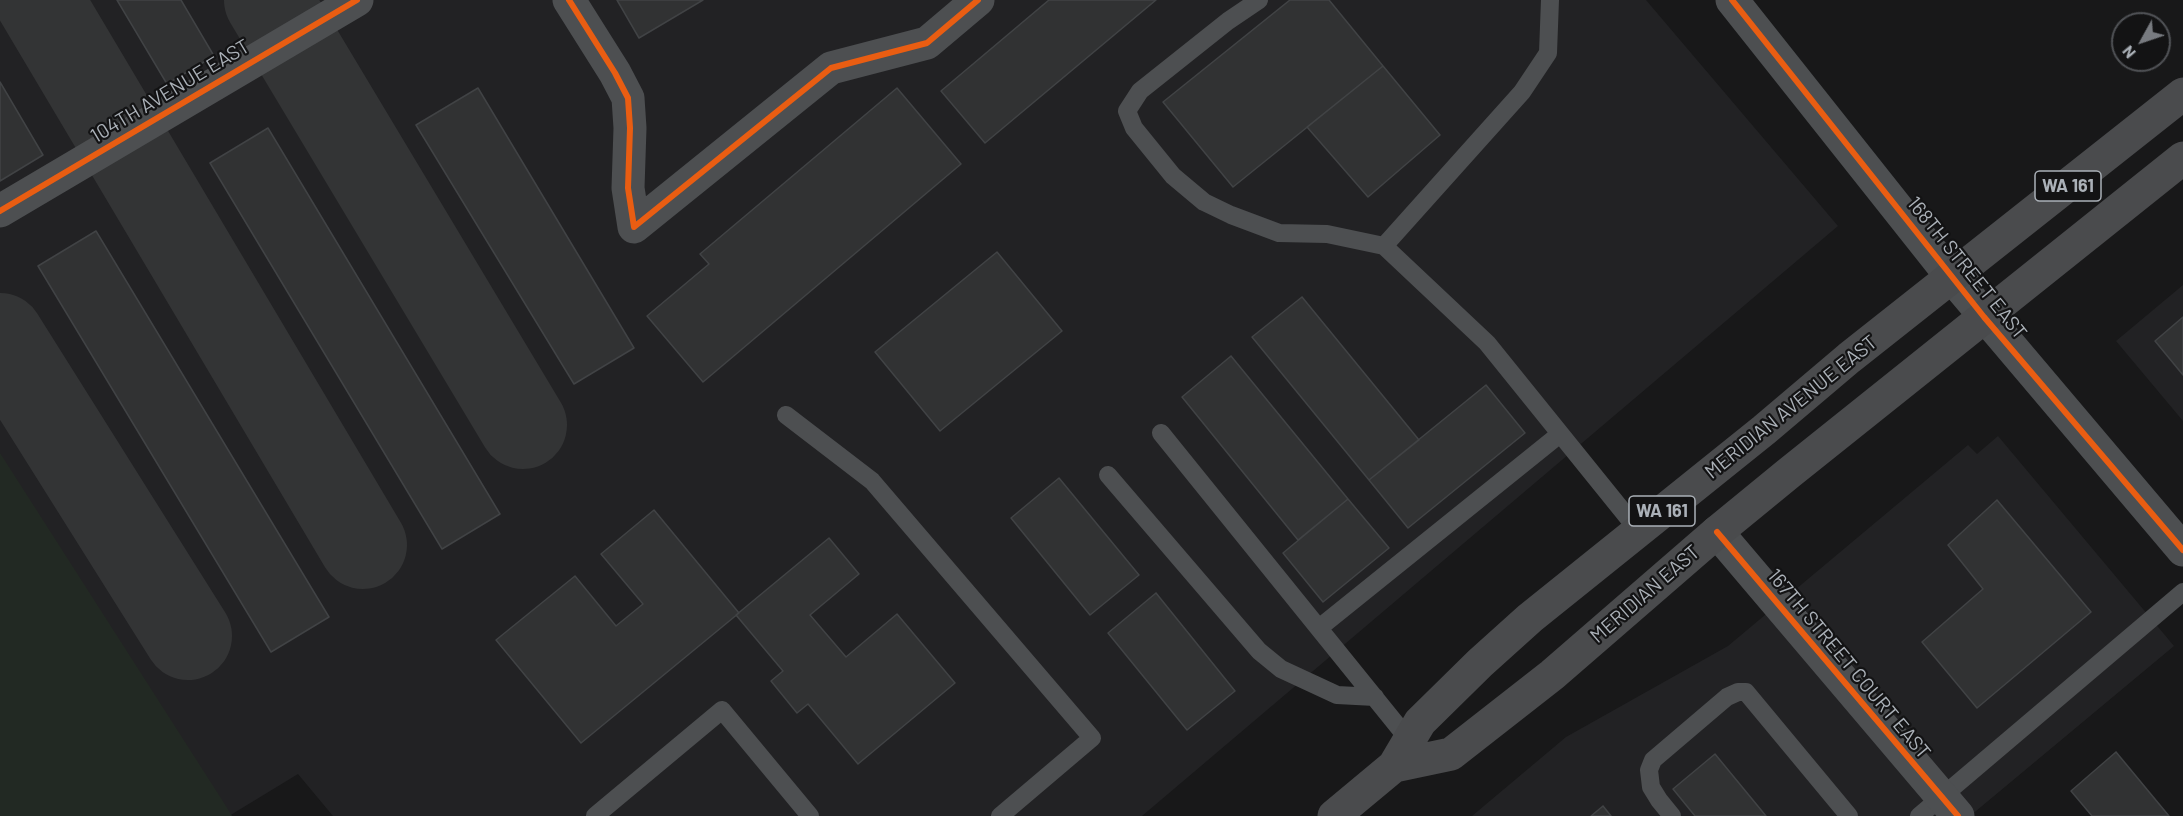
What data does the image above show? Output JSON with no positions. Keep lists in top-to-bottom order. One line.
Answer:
{"streets":{"main road":["WA 161","MERIDIAN AVENUE EAST","MERIDIAN EAST"],"street":["104TH AVENUE EAST","168TH STREET EAST","167TH STREET COURT EAST"]},"crossings":[["WA 161","168TH STREET EAST"],["WA 161","MERIDIAN EAST"],["WA 161","167TH STREET COURT EAST"],["168TH STREET EAST","MERIDIAN AVENUE EAST"],["MERIDIAN AVENUE EAST","MERIDIAN EAST"],["MERIDIAN EAST","167TH STREET COURT EAST"]],"north":"bottom left"}
